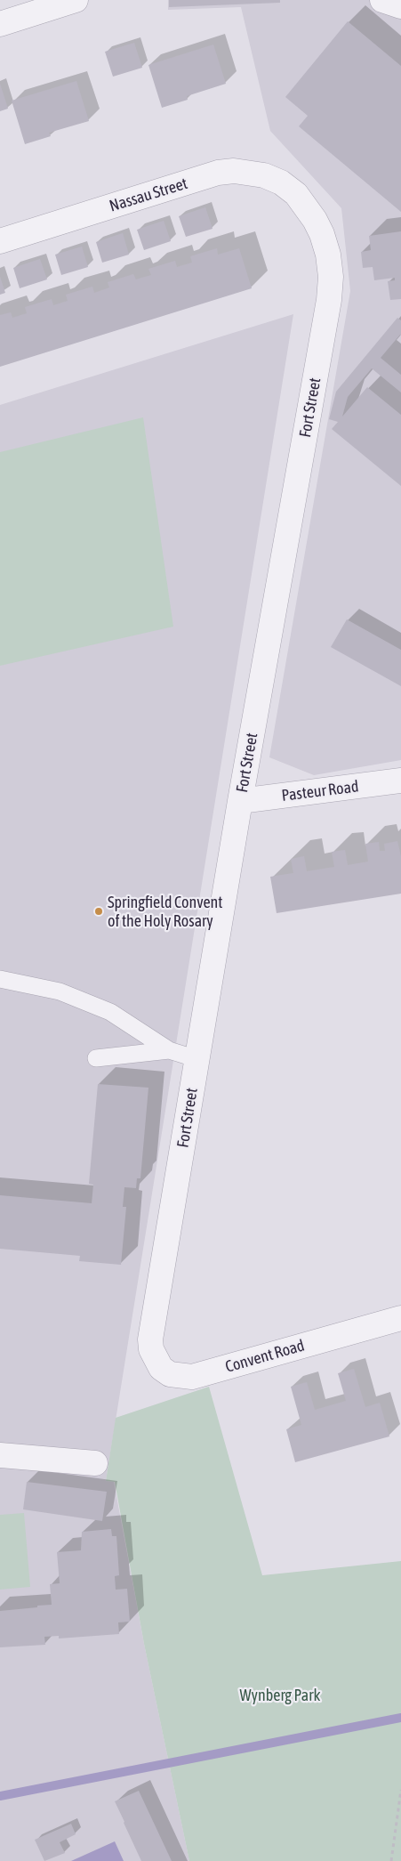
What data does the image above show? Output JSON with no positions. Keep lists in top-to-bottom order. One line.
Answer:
{"streets":{"street":["Nassau Street","Fort Street","Pasteur Road","Convent Road"]},"crossings":[["Nassau Street","Fort Street"],["Fort Street","Pasteur Road"],["Fort Street","Convent Road"]],"parks":["Wynberg Park"],"places":["Springfield Convent of the Holy Rosary"]}
